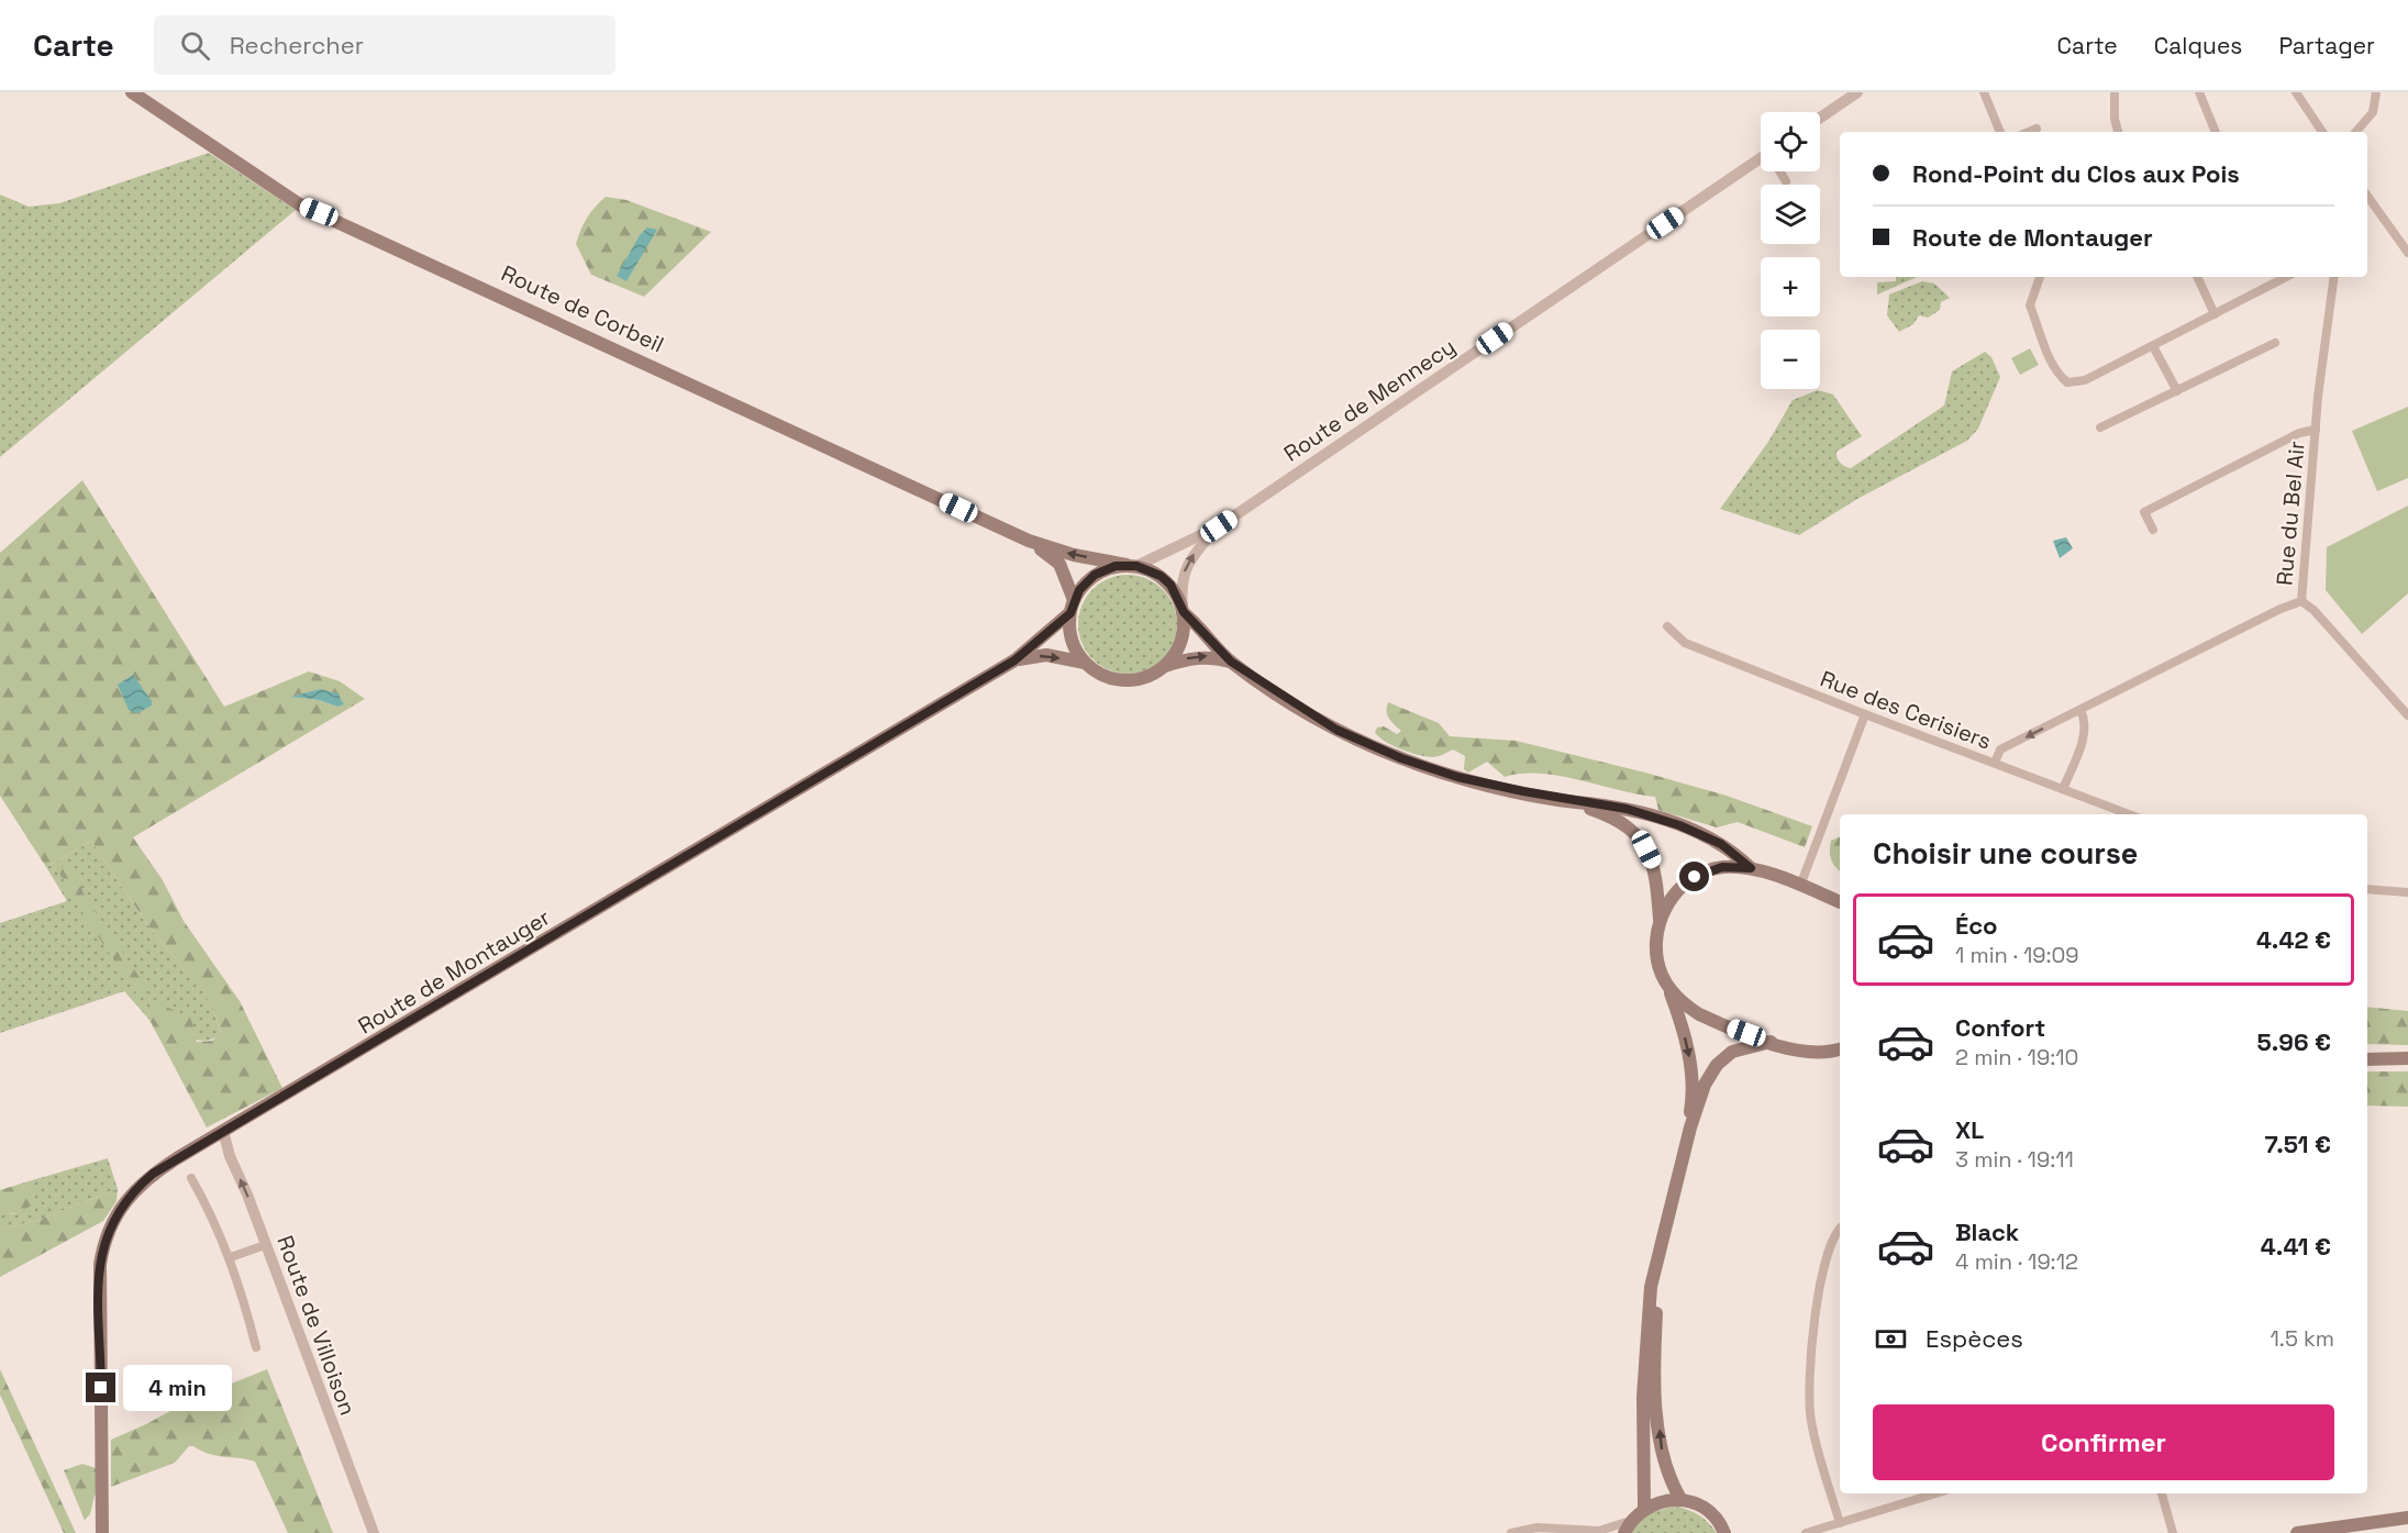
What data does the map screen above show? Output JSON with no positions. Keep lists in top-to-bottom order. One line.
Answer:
{"streets":{"main road":["Route de Corbeil","Route de Montauger"],"street":["Route de Mennecy","Rue du Bel Air","Rue des Cerisiers","Route de Villoison"]},"crossings":[["Route de Corbeil","Route de Mennecy"],["Route de Corbeil","Route de Montauger"],["Route de Mennecy","Route de Montauger"],["Route de Montauger","Route de Villoison"]],"page":{"header":"Carte","search":"Rechercher","nav":["Carte","Calques","Partager"],"map_buttons":["+","−"],"banner":["Rond-Point du Clos aux Pois","Route de Montauger"],"heading":"Choisir une course","list":[{"name":"Éco","note":"1 min · 19:09","value":"4.42 €"},{"name":"Confort","note":"2 min · 19:10","value":"5.96 €"},{"name":"XL","note":"3 min · 19:11","value":"7.51 €"},{"name":"Black","note":"4 min · 19:12","value":"4.41 €"}],"pay":["Espèces","1.5 km"],"bubble":"4 min","buttons":"Confirmer"}}
